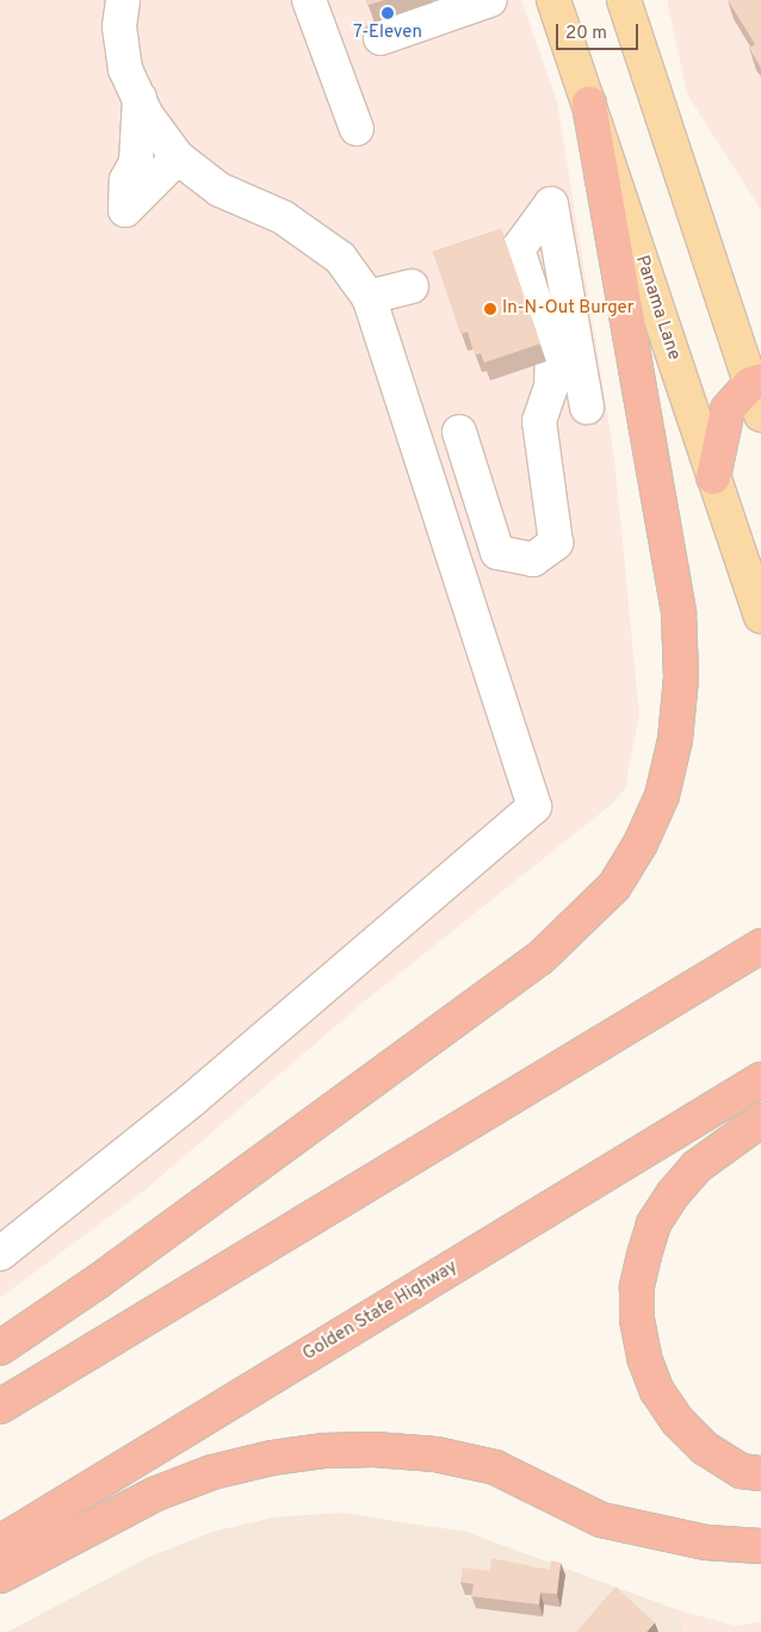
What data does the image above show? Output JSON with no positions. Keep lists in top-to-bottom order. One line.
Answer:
{"streets":{"highway":["Golden State Highway"],"main road":["Panama Lane"]},"places":["7-Eleven","In-N-Out Burger"],"scale_bar":"20 m"}
